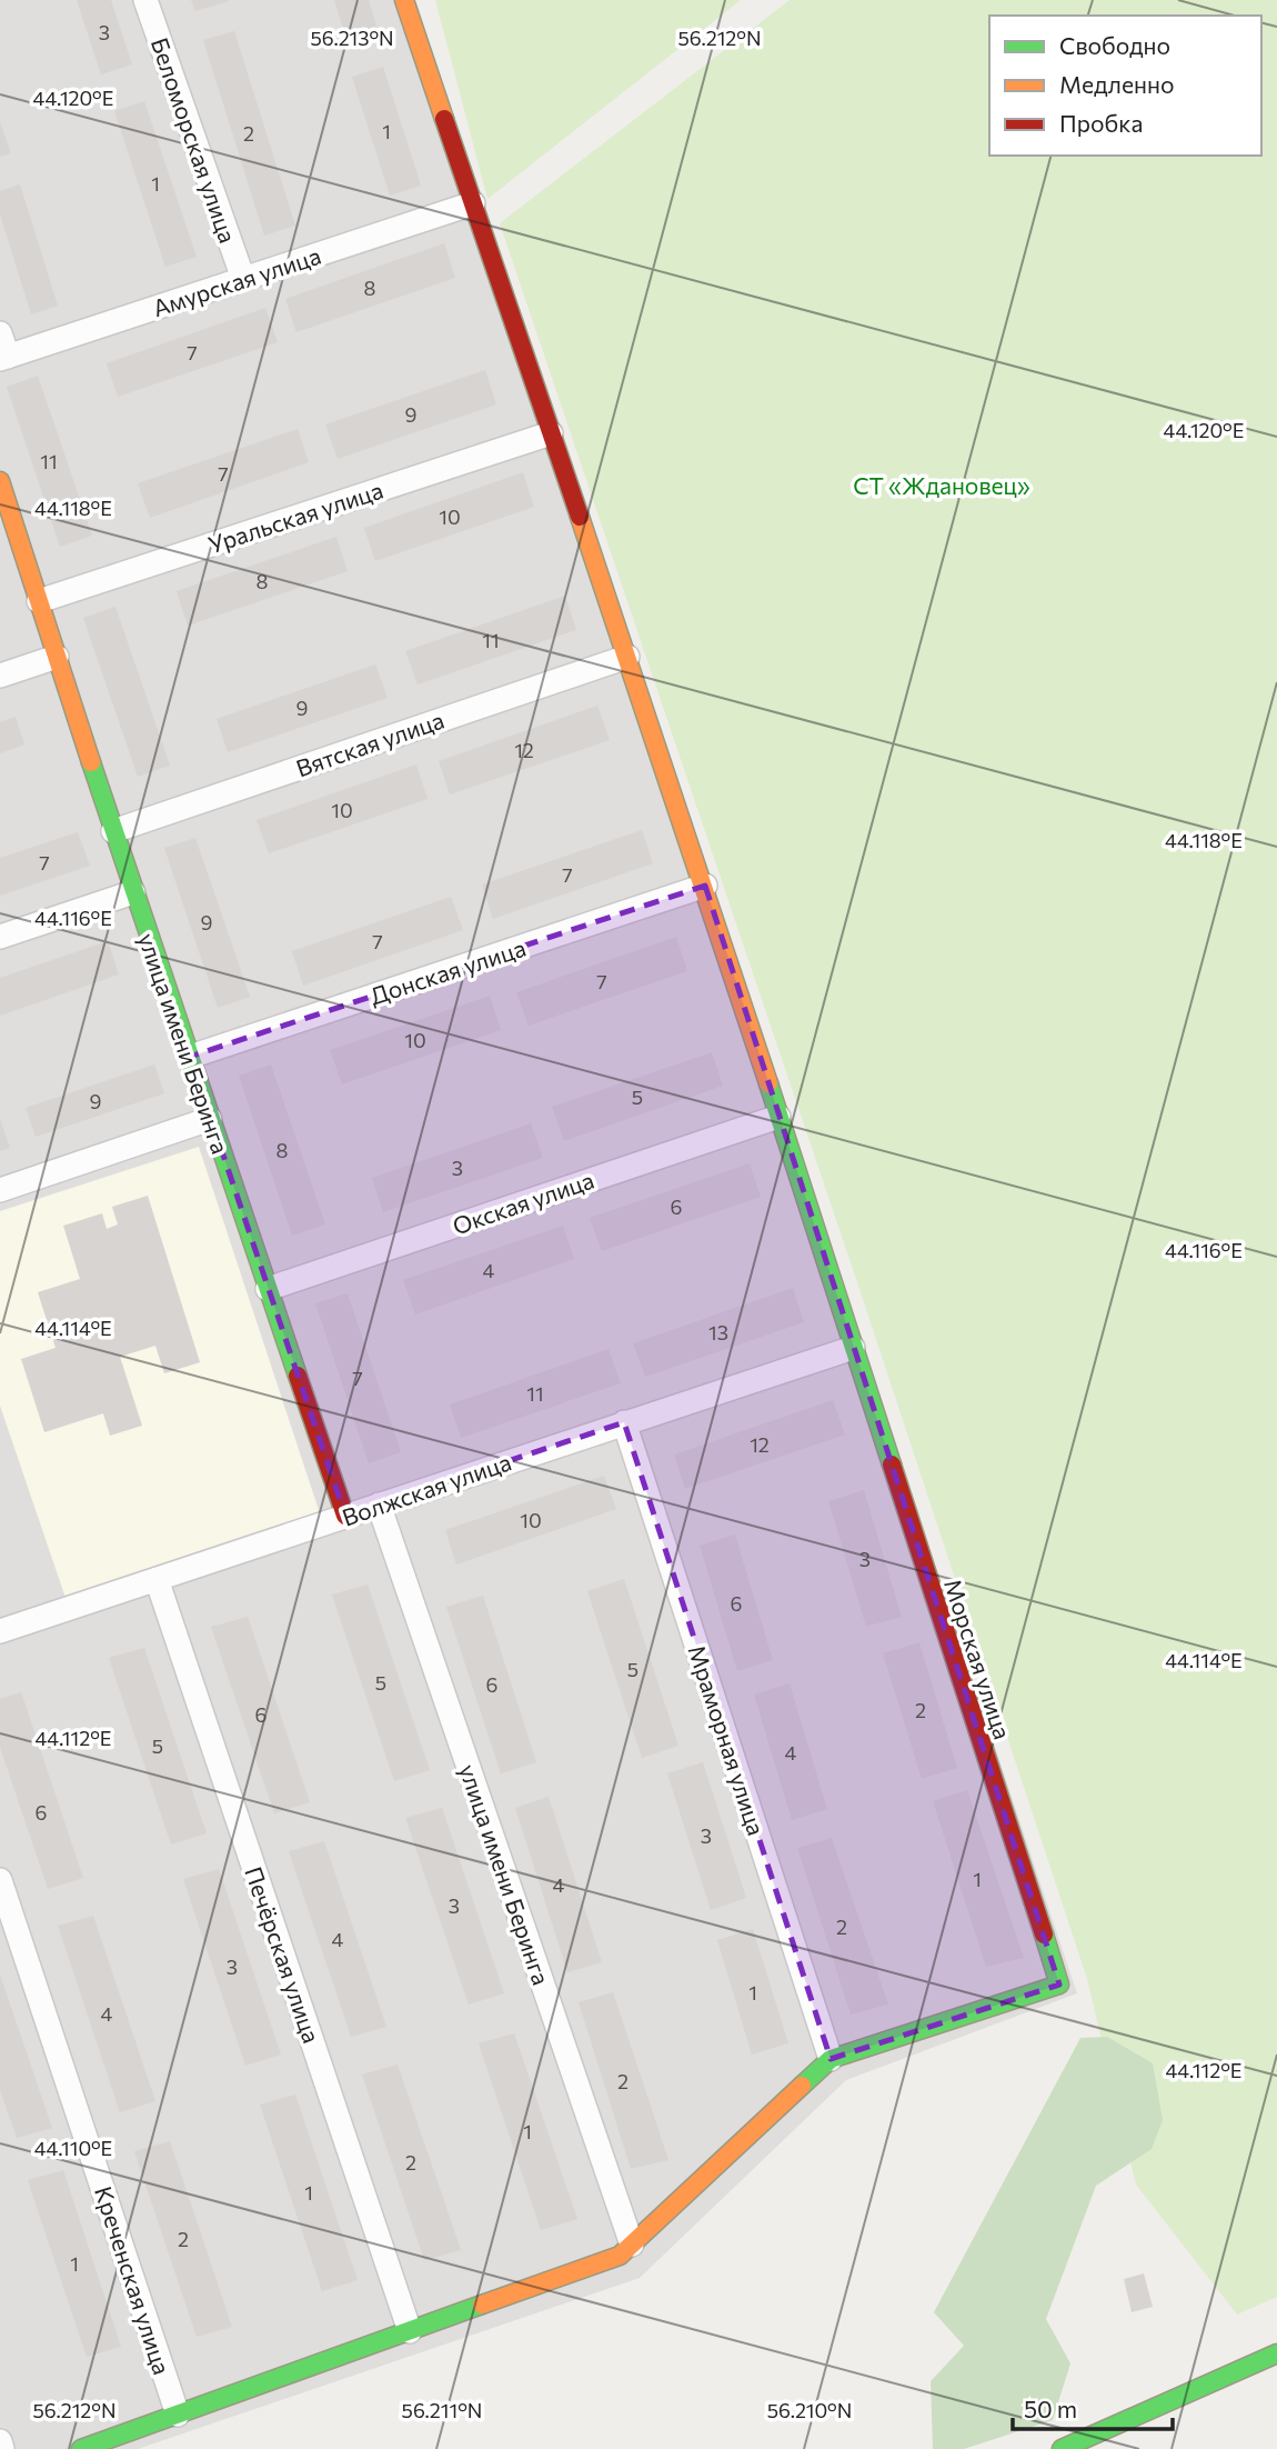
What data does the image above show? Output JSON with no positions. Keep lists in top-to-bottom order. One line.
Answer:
{"streets":{"street":["Беломорская улица","Амурская улица","Уральская улица","Вятская улица","Донская улица","улица имени Беринга","Окская улица","Волжская улица","Морская улица","Мраморная улица","Печёрская улица","Креченская улица"]},"crossings":[["Беломорская улица","Амурская улица"],["Амурская улица","Морская улица"],["Уральская улица","улица имени Беринга"],["Уральская улица","Морская улица"],["Вятская улица","улица имени Беринга"],["Вятская улица","Морская улица"],["Донская улица","улица имени Беринга"],["Донская улица","Морская улица"],["улица имени Беринга","Окская улица"],["улица имени Беринга","Волжская улица"],["Окская улица","Морская улица"],["Волжская улица","Морская улица"],["Волжская улица","Мраморная улица"],["Волжская улица","Печёрская улица"],["Морская улица","Мраморная улица"]],"parks":["СТ «Ждановец»"],"house_numbers":["3","1","2","1","8","7","9","11","7","10","8","11","9","12","10","7","7","9","7","7","10","5","9","8","3","6","4","13","7","11","12","10","3","6","5","5","6","2","6","5","4","6","3","1","4","3","2","4","3","1","4","2","1","2","1","2","1"],"legend":["Свободно","Медленно","Пробка"],"scale_bar":"50 m","coordinates":["56.213°N","56.212°N","44.120°E","44.118°E","44.116°E","44.114°E","44.112°E","44.110°E","56.211°N","56.210°N"]}
